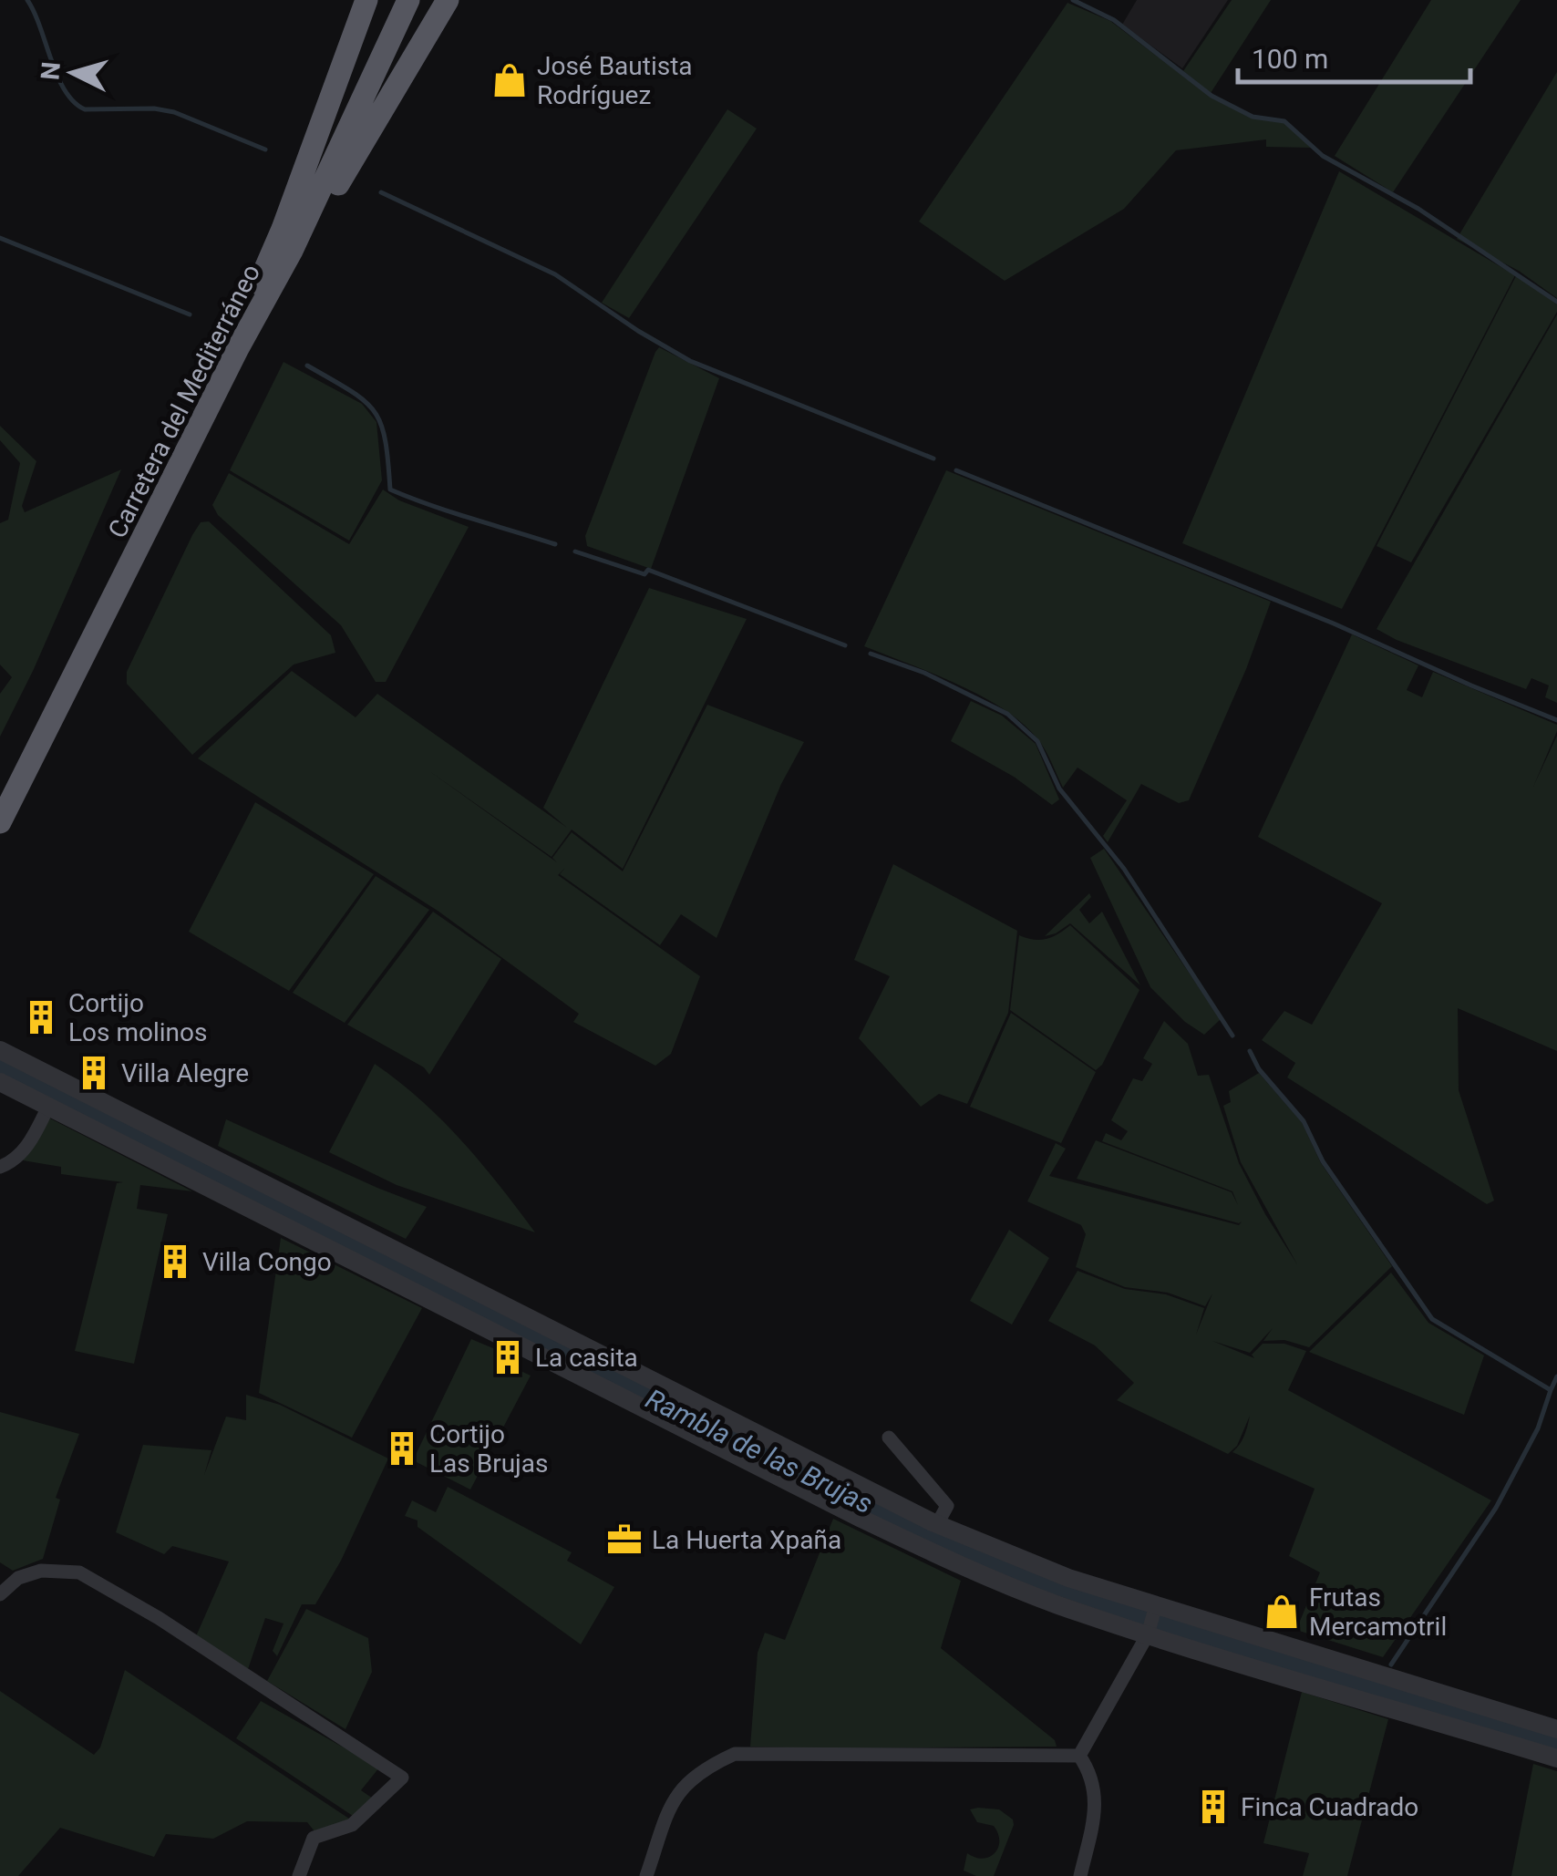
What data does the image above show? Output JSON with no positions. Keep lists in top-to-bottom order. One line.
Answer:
{"streets":{"highway":["Carretera del Mediterráneo"]},"water":["Rambla de las Brujas"],"places":{"shop":["José Bautista Rodríguez","Frutas Mercamotril"],"building":["Cortijo Los molinos","Villa Alegre","Villa Congo","La casita","Cortijo Las Brujas","Finca Cuadrado"],"office":["La Huerta Xpaña"]},"scale_bar":"100 m","north":"left"}
